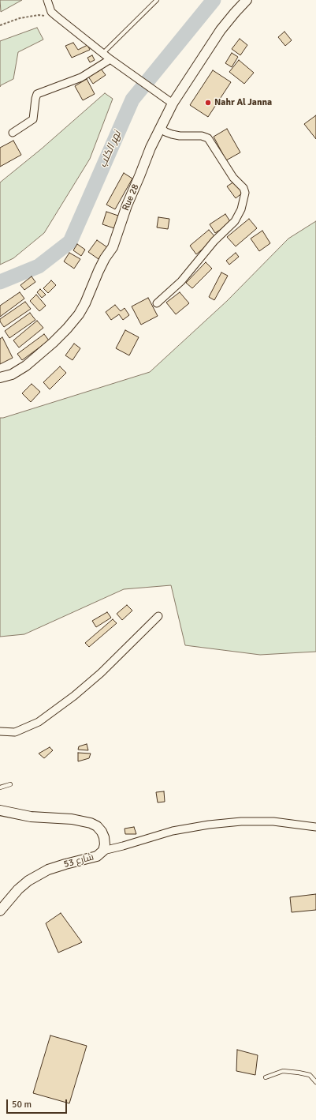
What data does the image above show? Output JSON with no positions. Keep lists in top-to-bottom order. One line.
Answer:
{"streets":{"street":["Rue 28","شارع 53"]},"water":["نهر الكلب"],"places":["Nahr Al Janna"],"scale_bar":"50 m"}
